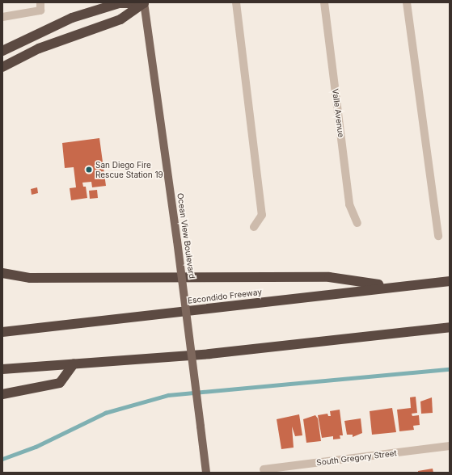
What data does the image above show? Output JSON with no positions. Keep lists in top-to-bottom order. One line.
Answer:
{"streets":{"highway":["Escondido Freeway"],"main road":["Ocean View Boulevard"],"street":["Valle Avenue","South Gregory Street"]},"places":["San Diego Fire Rescue Station 19"]}
